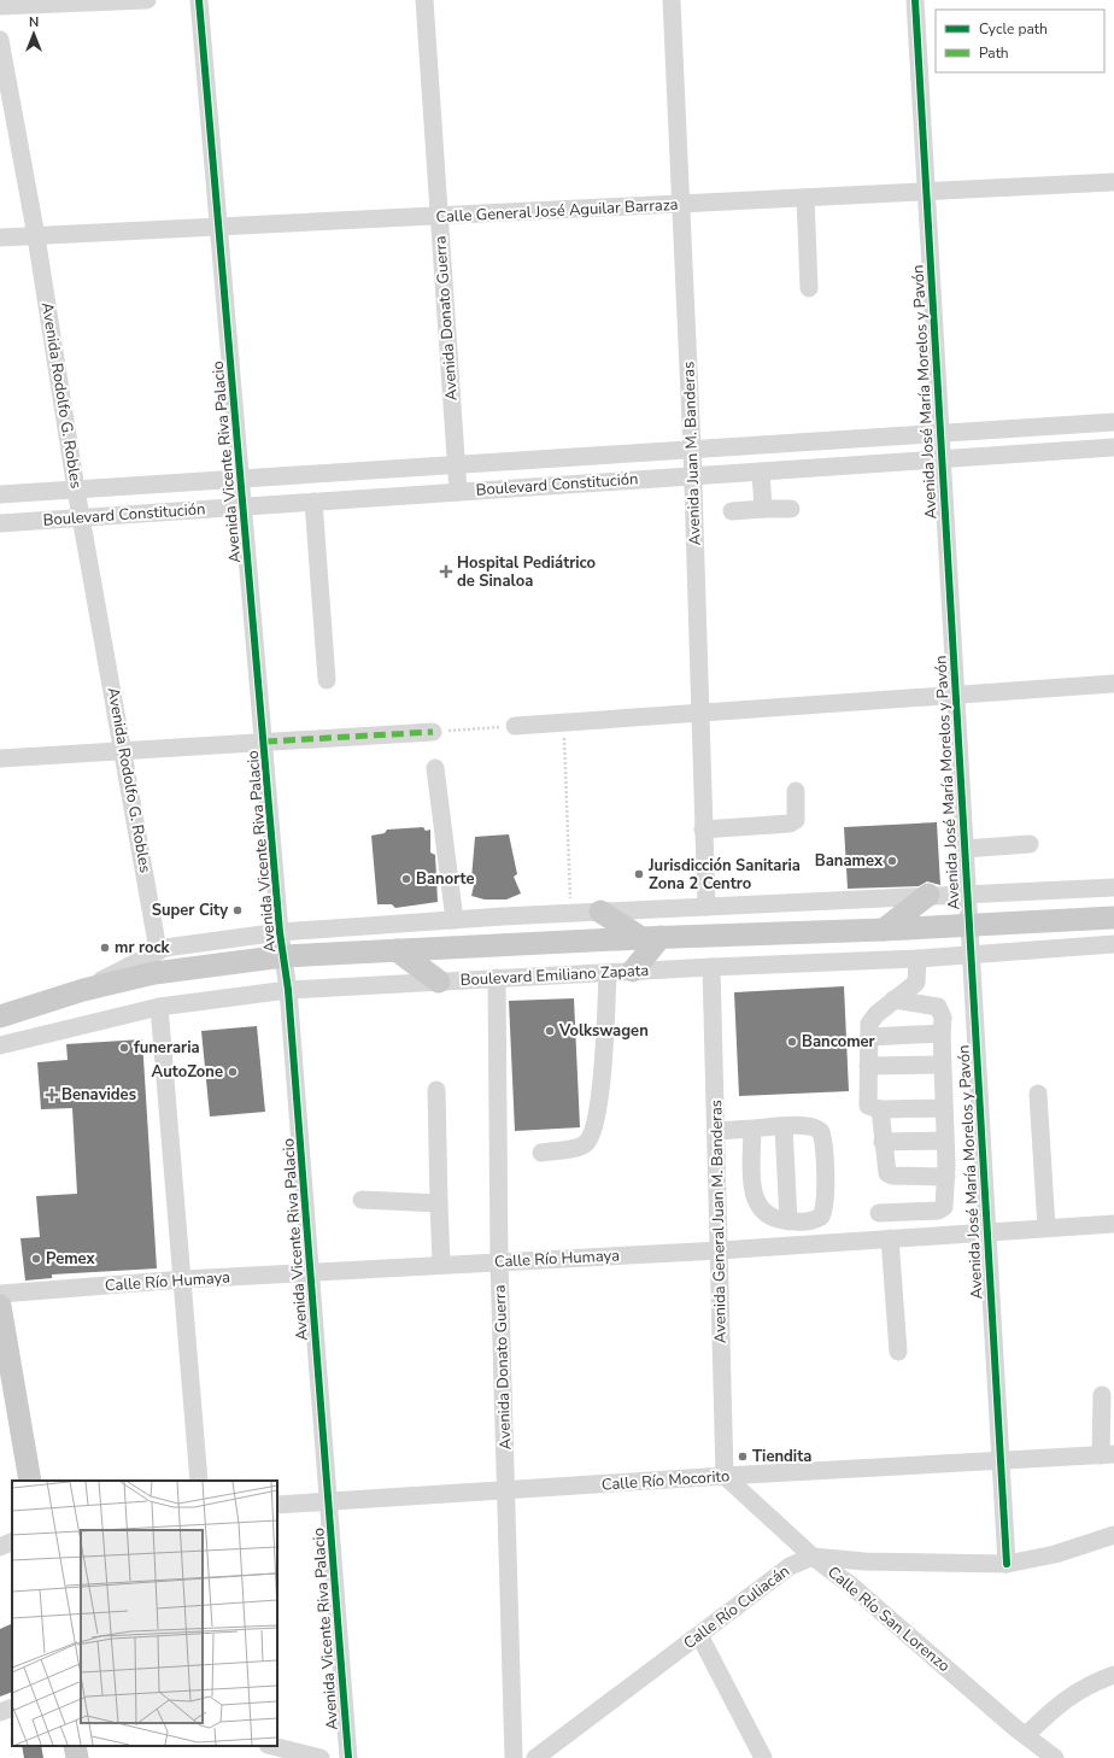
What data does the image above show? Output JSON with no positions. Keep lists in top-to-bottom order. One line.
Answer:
{"streets":{"street":["Calle General José Aguilar Barraza","Avenida Donato Guerra","Avenida José María Morelos y Pavón","Avenida Rodolfo G. Robles","Avenida Juan M. Banderas","Avenida Vicente Riva Palacio","Boulevard Constitución","Boulevard Emiliano Zapata","Avenida General Juan M. Banderas","Calle Río Humaya","Calle Río Mocorito","Calle Río Culiacán","Calle Río San Lorenzo"]},"crossings":[["Calle General José Aguilar Barraza","Avenida Donato Guerra"],["Calle General José Aguilar Barraza","Avenida José María Morelos y Pavón"],["Calle General José Aguilar Barraza","Avenida Rodolfo G. Robles"],["Calle General José Aguilar Barraza","Avenida Juan M. Banderas"],["Calle General José Aguilar Barraza","Avenida Vicente Riva Palacio"],["Avenida Donato Guerra","Boulevard Constitución"],["Avenida Donato Guerra","Boulevard Emiliano Zapata"],["Avenida Donato Guerra","Calle Río Humaya"],["Avenida Donato Guerra","Calle Río Mocorito"],["Avenida José María Morelos y Pavón","Boulevard Constitución"],["Avenida José María Morelos y Pavón","Boulevard Emiliano Zapata"],["Avenida José María Morelos y Pavón","Calle Río Humaya"],["Avenida José María Morelos y Pavón","Calle Río Mocorito"],["Avenida José María Morelos y Pavón","Calle Río Culiacán"],["Avenida Rodolfo G. Robles","Boulevard Constitución"],["Avenida Juan M. Banderas","Boulevard Constitución"],["Avenida Vicente Riva Palacio","Boulevard Constitución"],["Avenida Vicente Riva Palacio","Boulevard Emiliano Zapata"],["Avenida Vicente Riva Palacio","Calle Río Humaya"],["Avenida Vicente Riva Palacio","Calle Río Mocorito"],["Boulevard Emiliano Zapata","Avenida General Juan M. Banderas"],["Avenida General Juan M. Banderas","Calle Río Humaya"],["Avenida General Juan M. Banderas","Calle Río Mocorito"],["Avenida General Juan M. Banderas","Calle Río San Lorenzo"],["Calle Río Mocorito","Calle Río San Lorenzo"],["Calle Río Culiacán","Calle Río San Lorenzo"]],"places":{"health":["Hospital Pediátrico de Sinaloa","Benavides"],"other":["Banamex","Jurisdicción Sanitaria Zona 2 Centro","Banorte","Super City","mr rock","Volkswagen","Bancomer","funeraria","AutoZone","Pemex","Tiendita"]},"legend":["Cycle path","Path"],"north":"top"}
